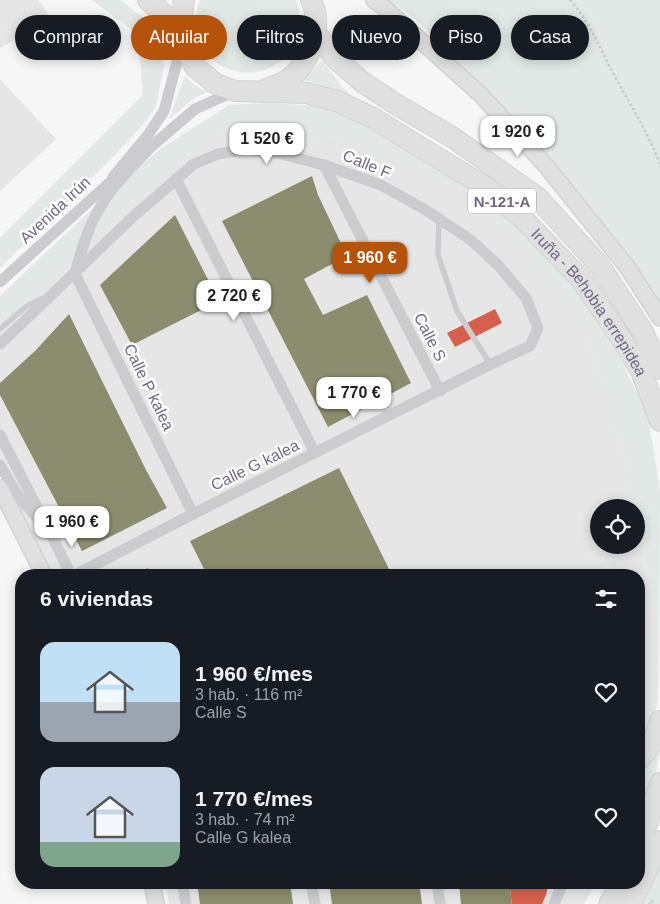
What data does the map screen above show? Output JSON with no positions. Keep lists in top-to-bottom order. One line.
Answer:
{"streets":{"highway":["N-121-A","Iruña - Behobia errepidea"],"street":["Calle F","Avenida Irún","Calle S","Calle P kalea","Calle G kalea"]},"crossings":[["Calle F","Avenida Irún"],["Calle F","Calle S"],["Calle F","Calle P kalea"],["Calle F","Calle G kalea"],["Avenida Irún","Iruña - Behobia errepidea"],["Avenida Irún","Calle P kalea"],["Calle S","Calle G kalea"],["Calle P kalea","Calle G kalea"]],"page":{"chip":["Comprar","Alquilar","Filtros","Nuevo","Piso","Casa"],"price":["1 920 €","1 520 €","1 960 €","2 720 €","1 770 €","1 960 €"],"heading":"6 viviendas","list":[{"name":"1 960 €/mes","note":"3 hab. · 116 m² · Calle S"},{"name":"1 770 €/mes","note":"3 hab. · 74 m² · Calle G kalea"}]}}
